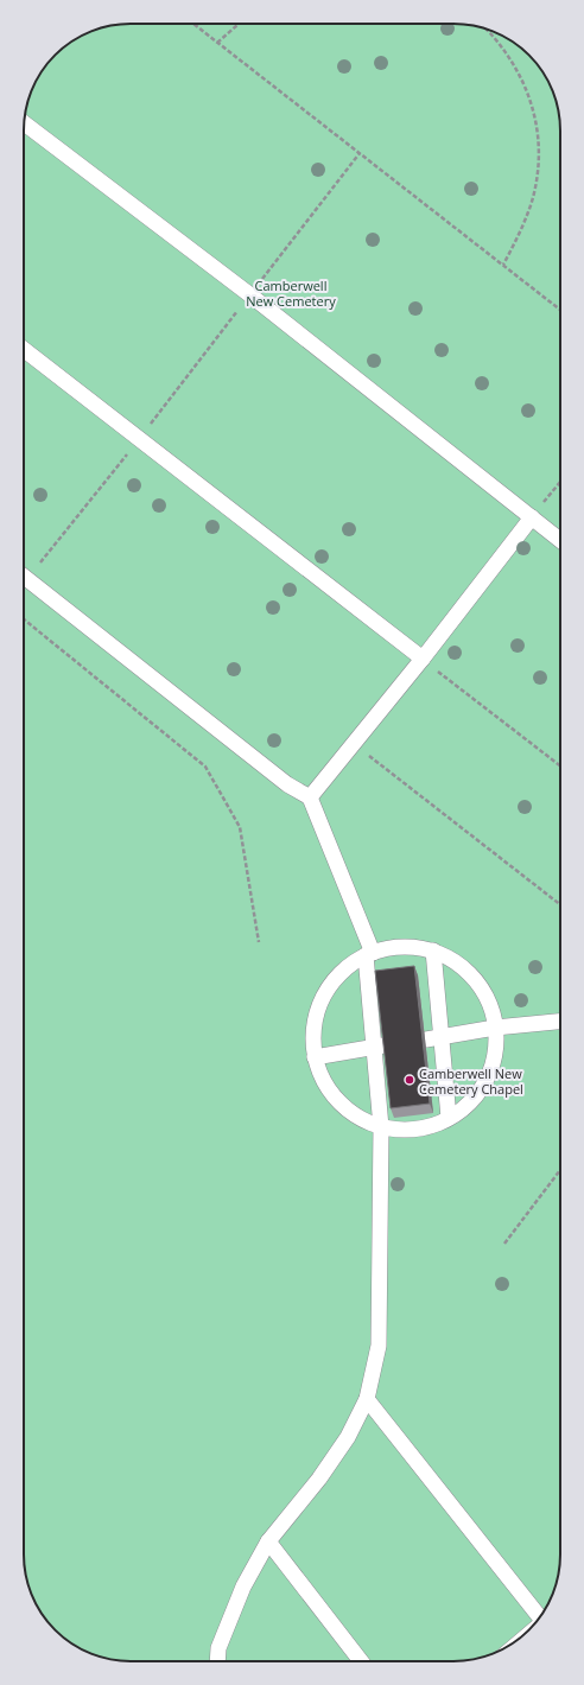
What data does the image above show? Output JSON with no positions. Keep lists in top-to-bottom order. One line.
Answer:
{"parks":["Camberwell New Cemetery"],"places":["Camberwell New Cemetery Chapel"]}
